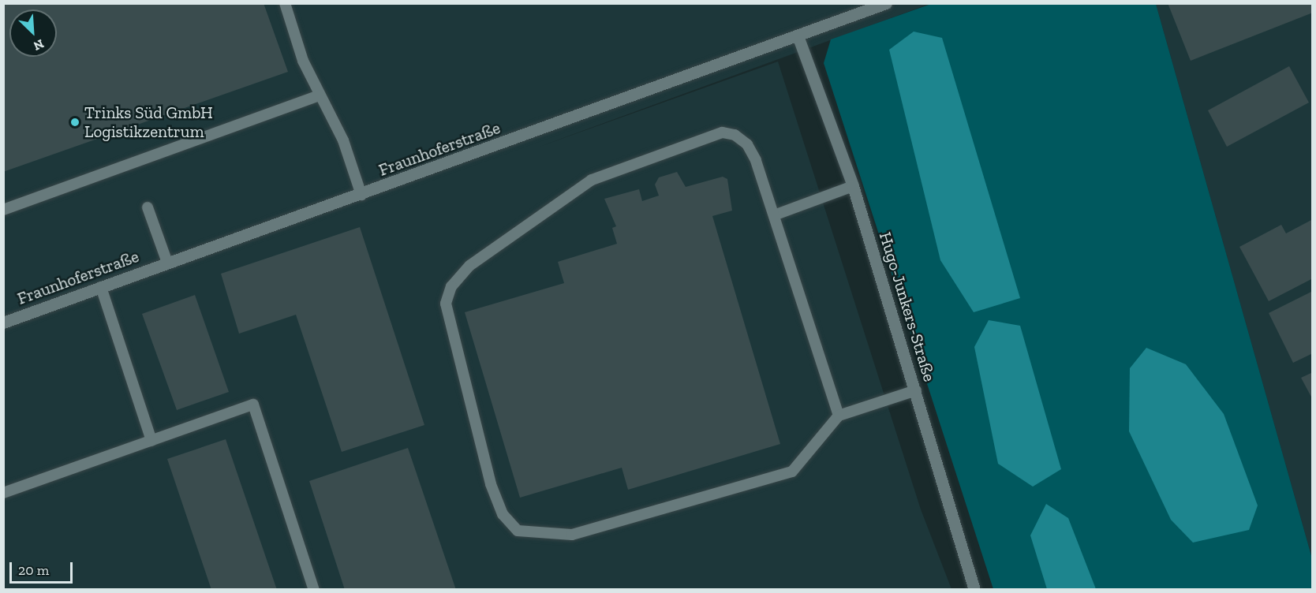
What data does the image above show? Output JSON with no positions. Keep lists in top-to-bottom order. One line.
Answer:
{"streets":{"street":["Fraunhoferstraße","Hugo-Junkers-Straße"]},"crossings":[["Fraunhoferstraße","Hugo-Junkers-Straße"]],"places":["Trinks Süd GmbH Logistikzentrum"],"scale_bar":"20 m","north":"bottom right"}
